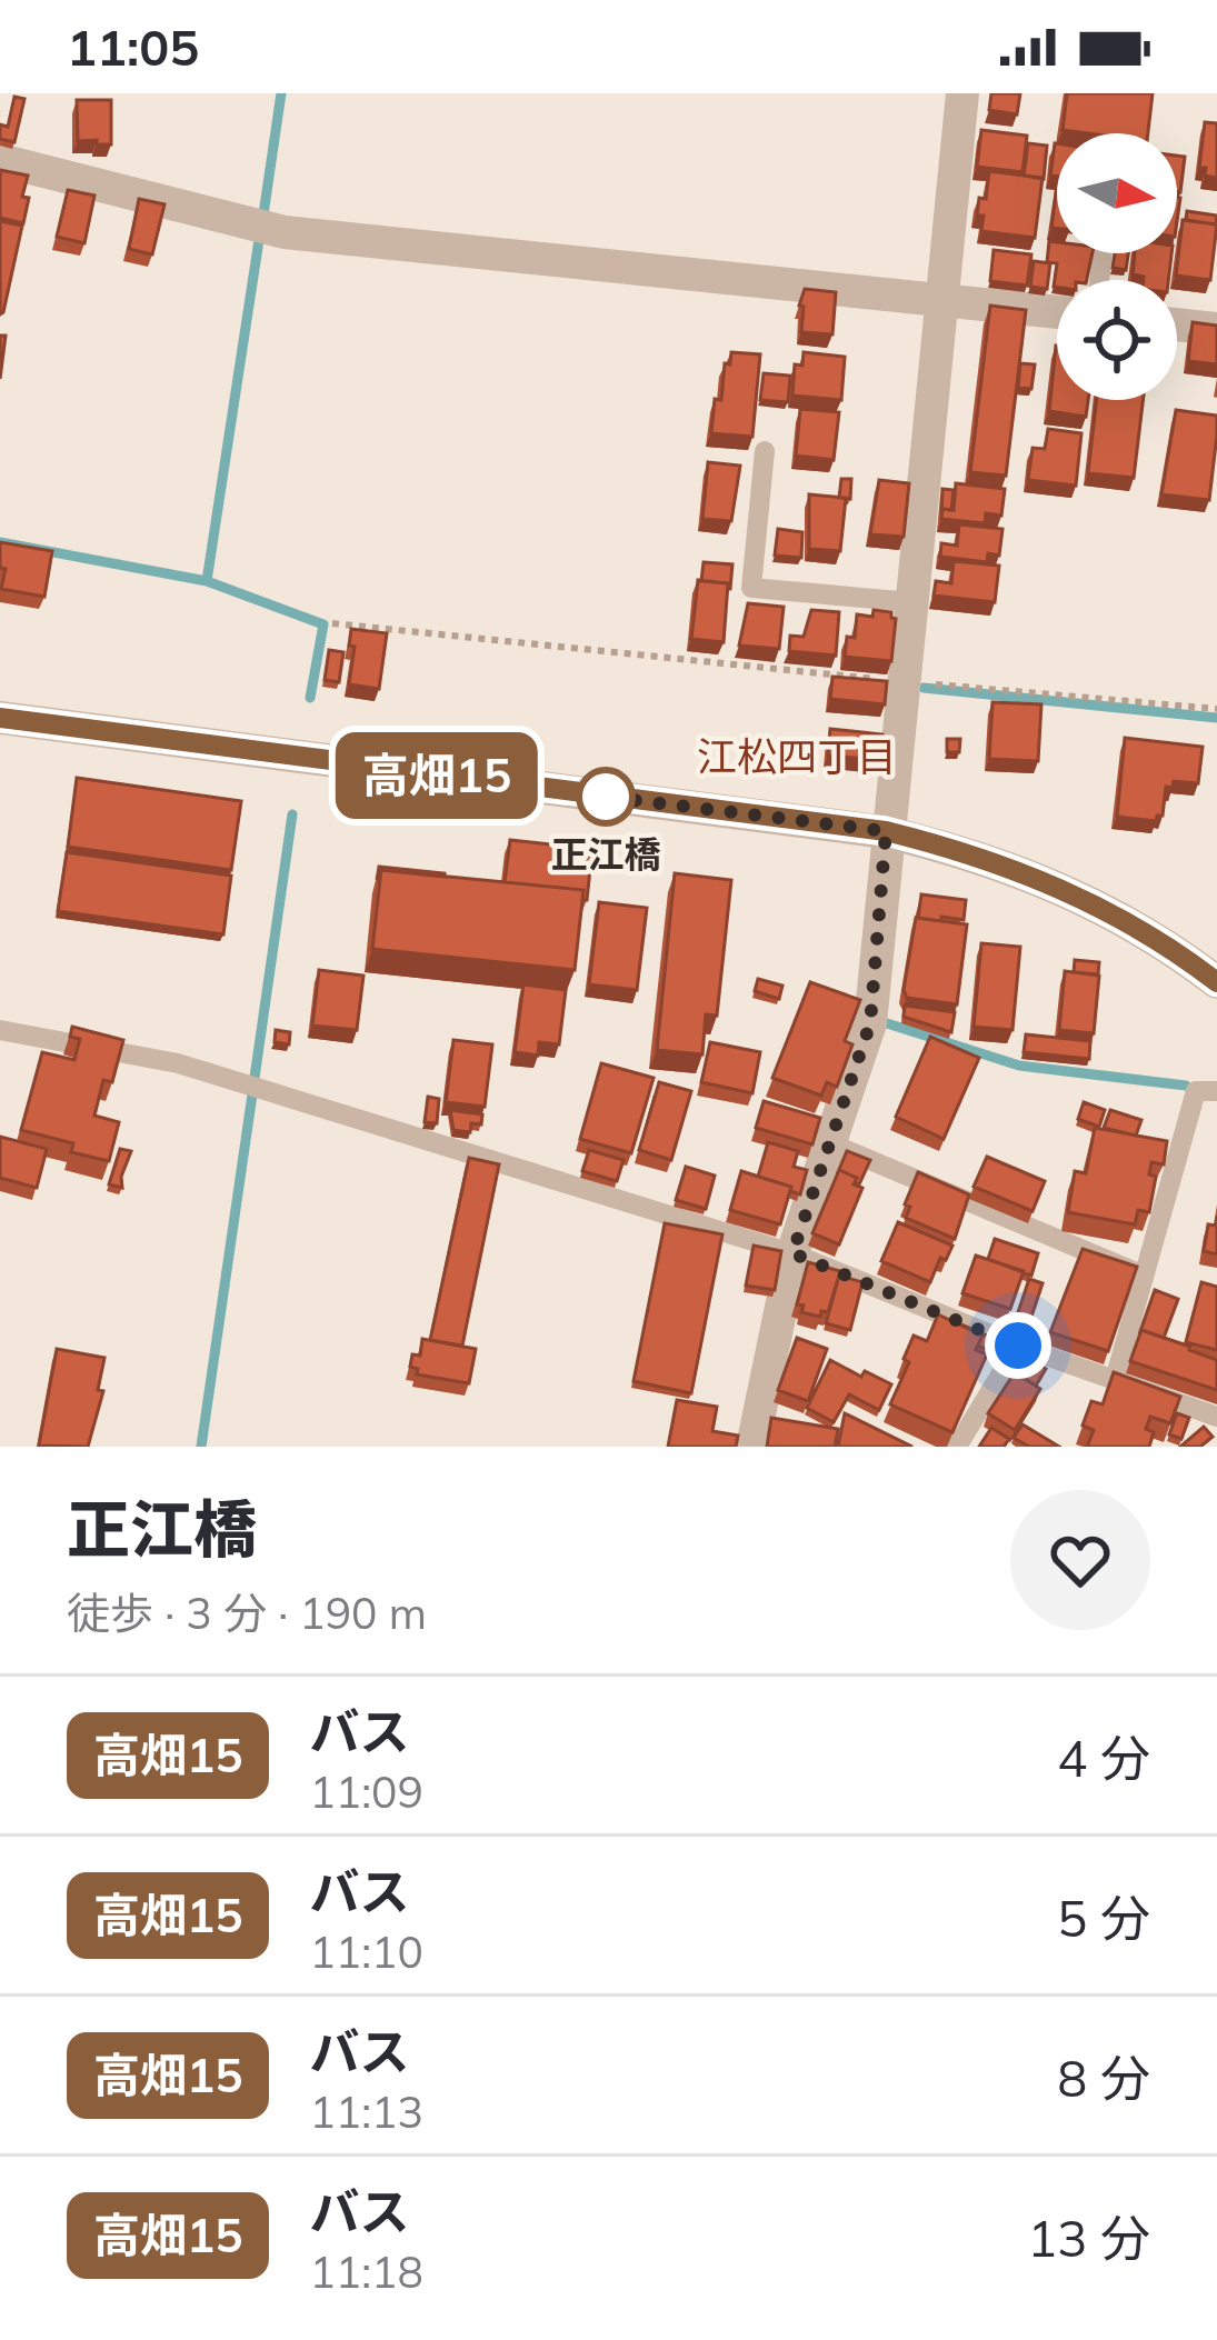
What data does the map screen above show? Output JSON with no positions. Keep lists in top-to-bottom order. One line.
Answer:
{"districts":["江松四丁目"],"places":["正江橋"],"lines":["bus line 高畑15"],"north":"right","page":{"status":"11:05","on_map":"高畑15","heading":["正江橋","徒歩 · 3 分 · 190 m"],"list":[{"mark":"高畑15","name":"バス","note":"11:09","value":"4 分"},{"mark":"高畑15","name":"バス","note":"11:10","value":"5 分"},{"mark":"高畑15","name":"バス","note":"11:13","value":"8 分"},{"mark":"高畑15","name":"バス","note":"11:18","value":"13 分"}]}}
